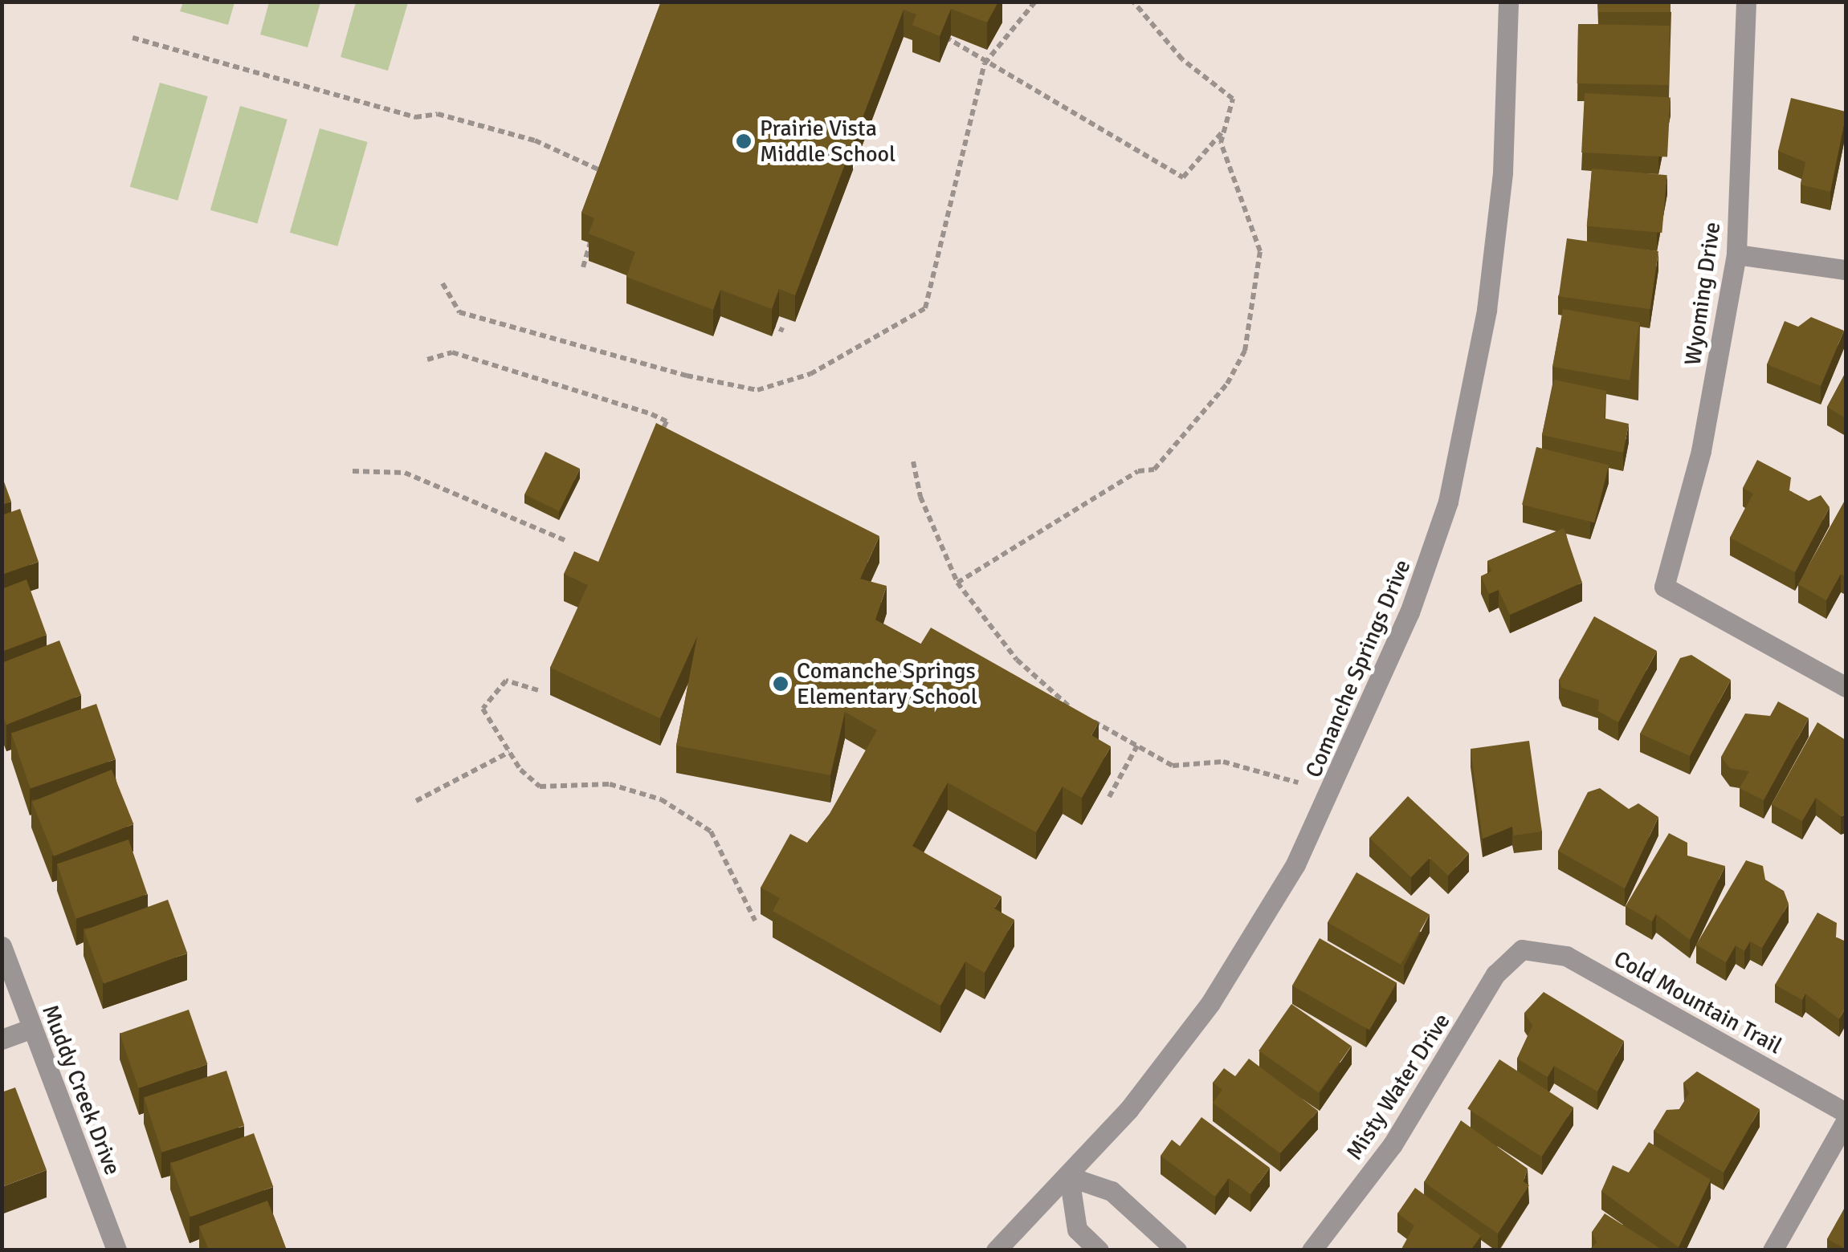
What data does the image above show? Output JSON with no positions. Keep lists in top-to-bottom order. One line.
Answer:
{"streets":{"street":["Wyoming Drive","Comanche Springs Drive","Cold Mountain Trail","Misty Water Drive","Muddy Creek Drive"]},"crossings":[["Cold Mountain Trail","Misty Water Drive"]],"places":["Prairie Vista Middle School","Comanche Springs Elementary School"]}
